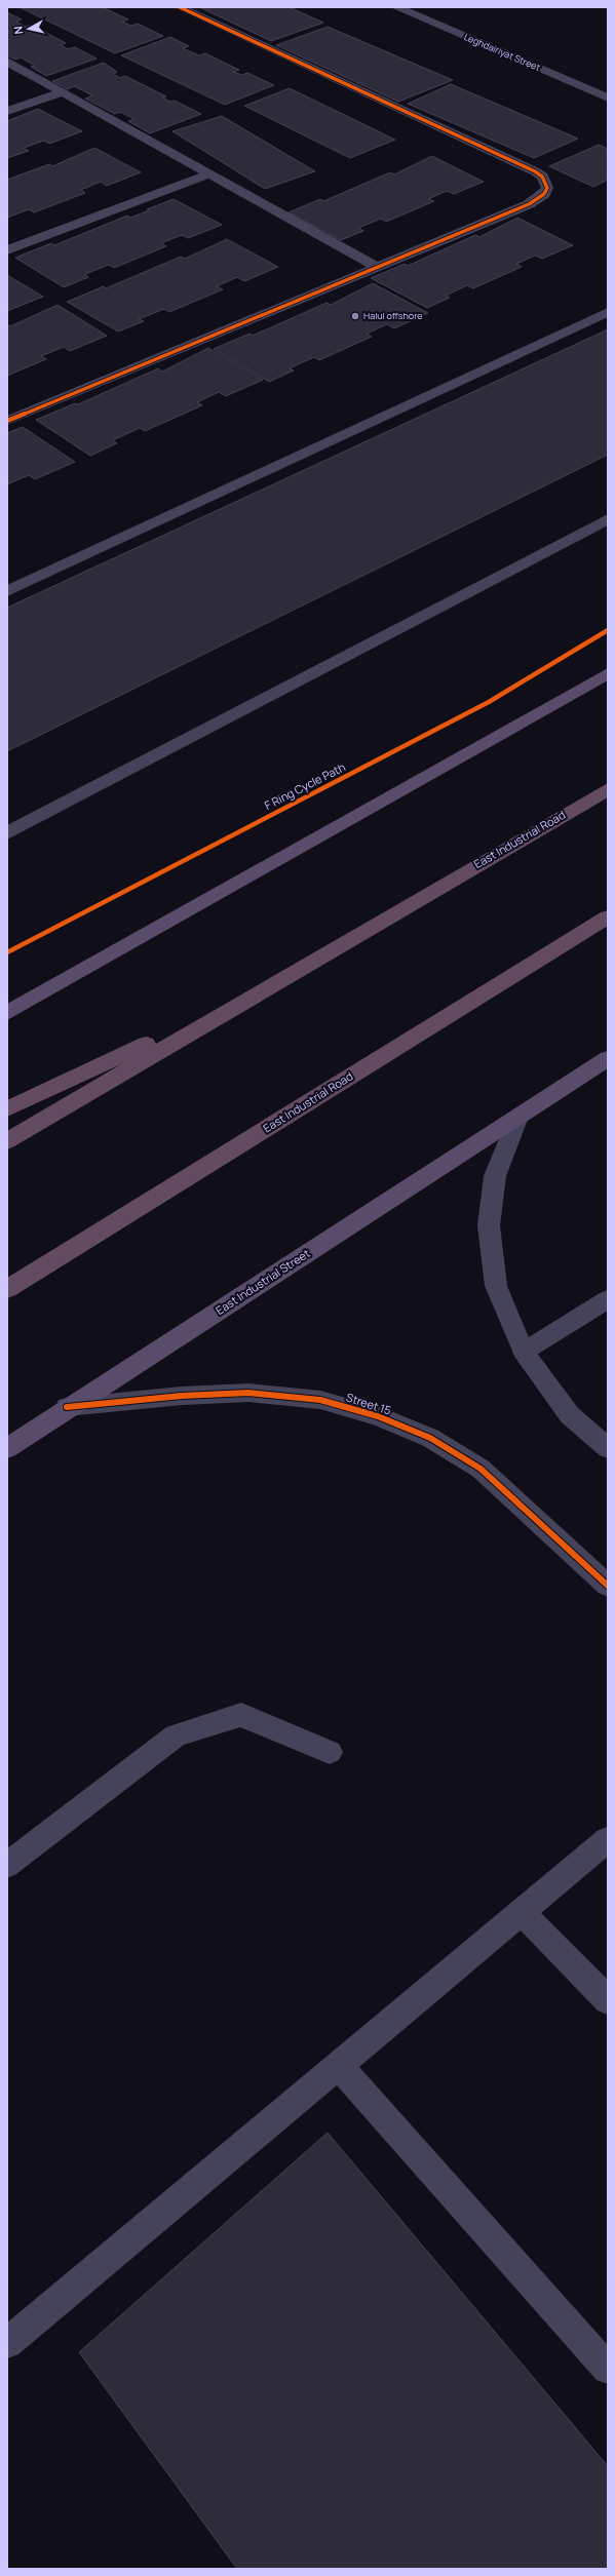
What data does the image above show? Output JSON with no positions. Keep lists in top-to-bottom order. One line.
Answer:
{"streets":{"highway":["East Industrial Road"],"main road":["East Industrial Street"],"street":["Leghdairiyat Street","Street 15"],"cycle path":["F Ring Cycle Path"]},"crossings":[["East Industrial Street","Street 15"]],"places":["Halul offshore"],"north":"left"}
